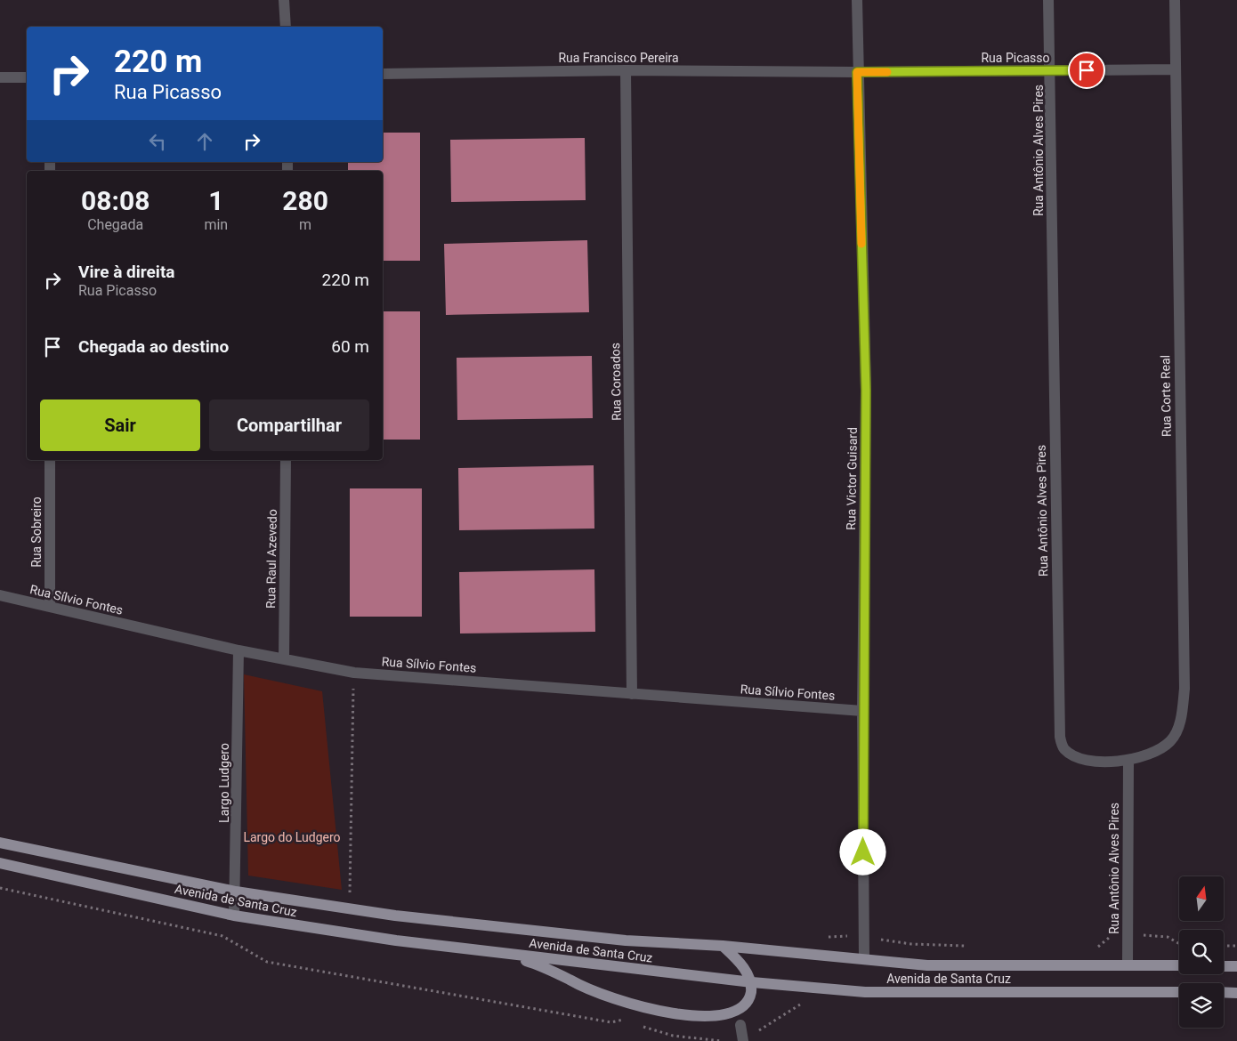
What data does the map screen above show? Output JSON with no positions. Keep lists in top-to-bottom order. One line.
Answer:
{"streets":{"main road":["Avenida de Santa Cruz"],"street":["Rua Francisco Pereira","Rua Picasso","Rua Antônio Alves Pires","Rua Coroados","Rua Corte Real","Rua Victor Guisard","Rua Sobreiro","Rua Raul Azevedo","Rua Sílvio Fontes","Largo Ludgero"]},"crossings":[["Rua Francisco Pereira","Rua Picasso"],["Rua Francisco Pereira","Rua Coroados"],["Rua Francisco Pereira","Rua Victor Guisard"],["Rua Picasso","Rua Antônio Alves Pires"],["Rua Picasso","Rua Corte Real"],["Rua Picasso","Rua Victor Guisard"],["Rua Antônio Alves Pires","Rua Corte Real"],["Rua Antônio Alves Pires","Avenida de Santa Cruz"],["Rua Coroados","Rua Sílvio Fontes"],["Rua Victor Guisard","Rua Sílvio Fontes"],["Rua Victor Guisard","Avenida de Santa Cruz"],["Rua Sobreiro","Rua Sílvio Fontes"],["Rua Raul Azevedo","Rua Sílvio Fontes"],["Rua Sílvio Fontes","Largo Ludgero"],["Largo Ludgero","Avenida de Santa Cruz"]],"parks":["Largo do Ludgero"],"north":"top","page":{"turn":["220 m","Rua Picasso"],"eta":["08:08","Chegada","1","min","280","m"],"list":[{"name":"Vire à direita","note":"Rua Picasso","value":"220 m"},{"name":"Chegada ao destino","value":"60 m"}],"buttons":["Sair","Compartilhar"]}}
